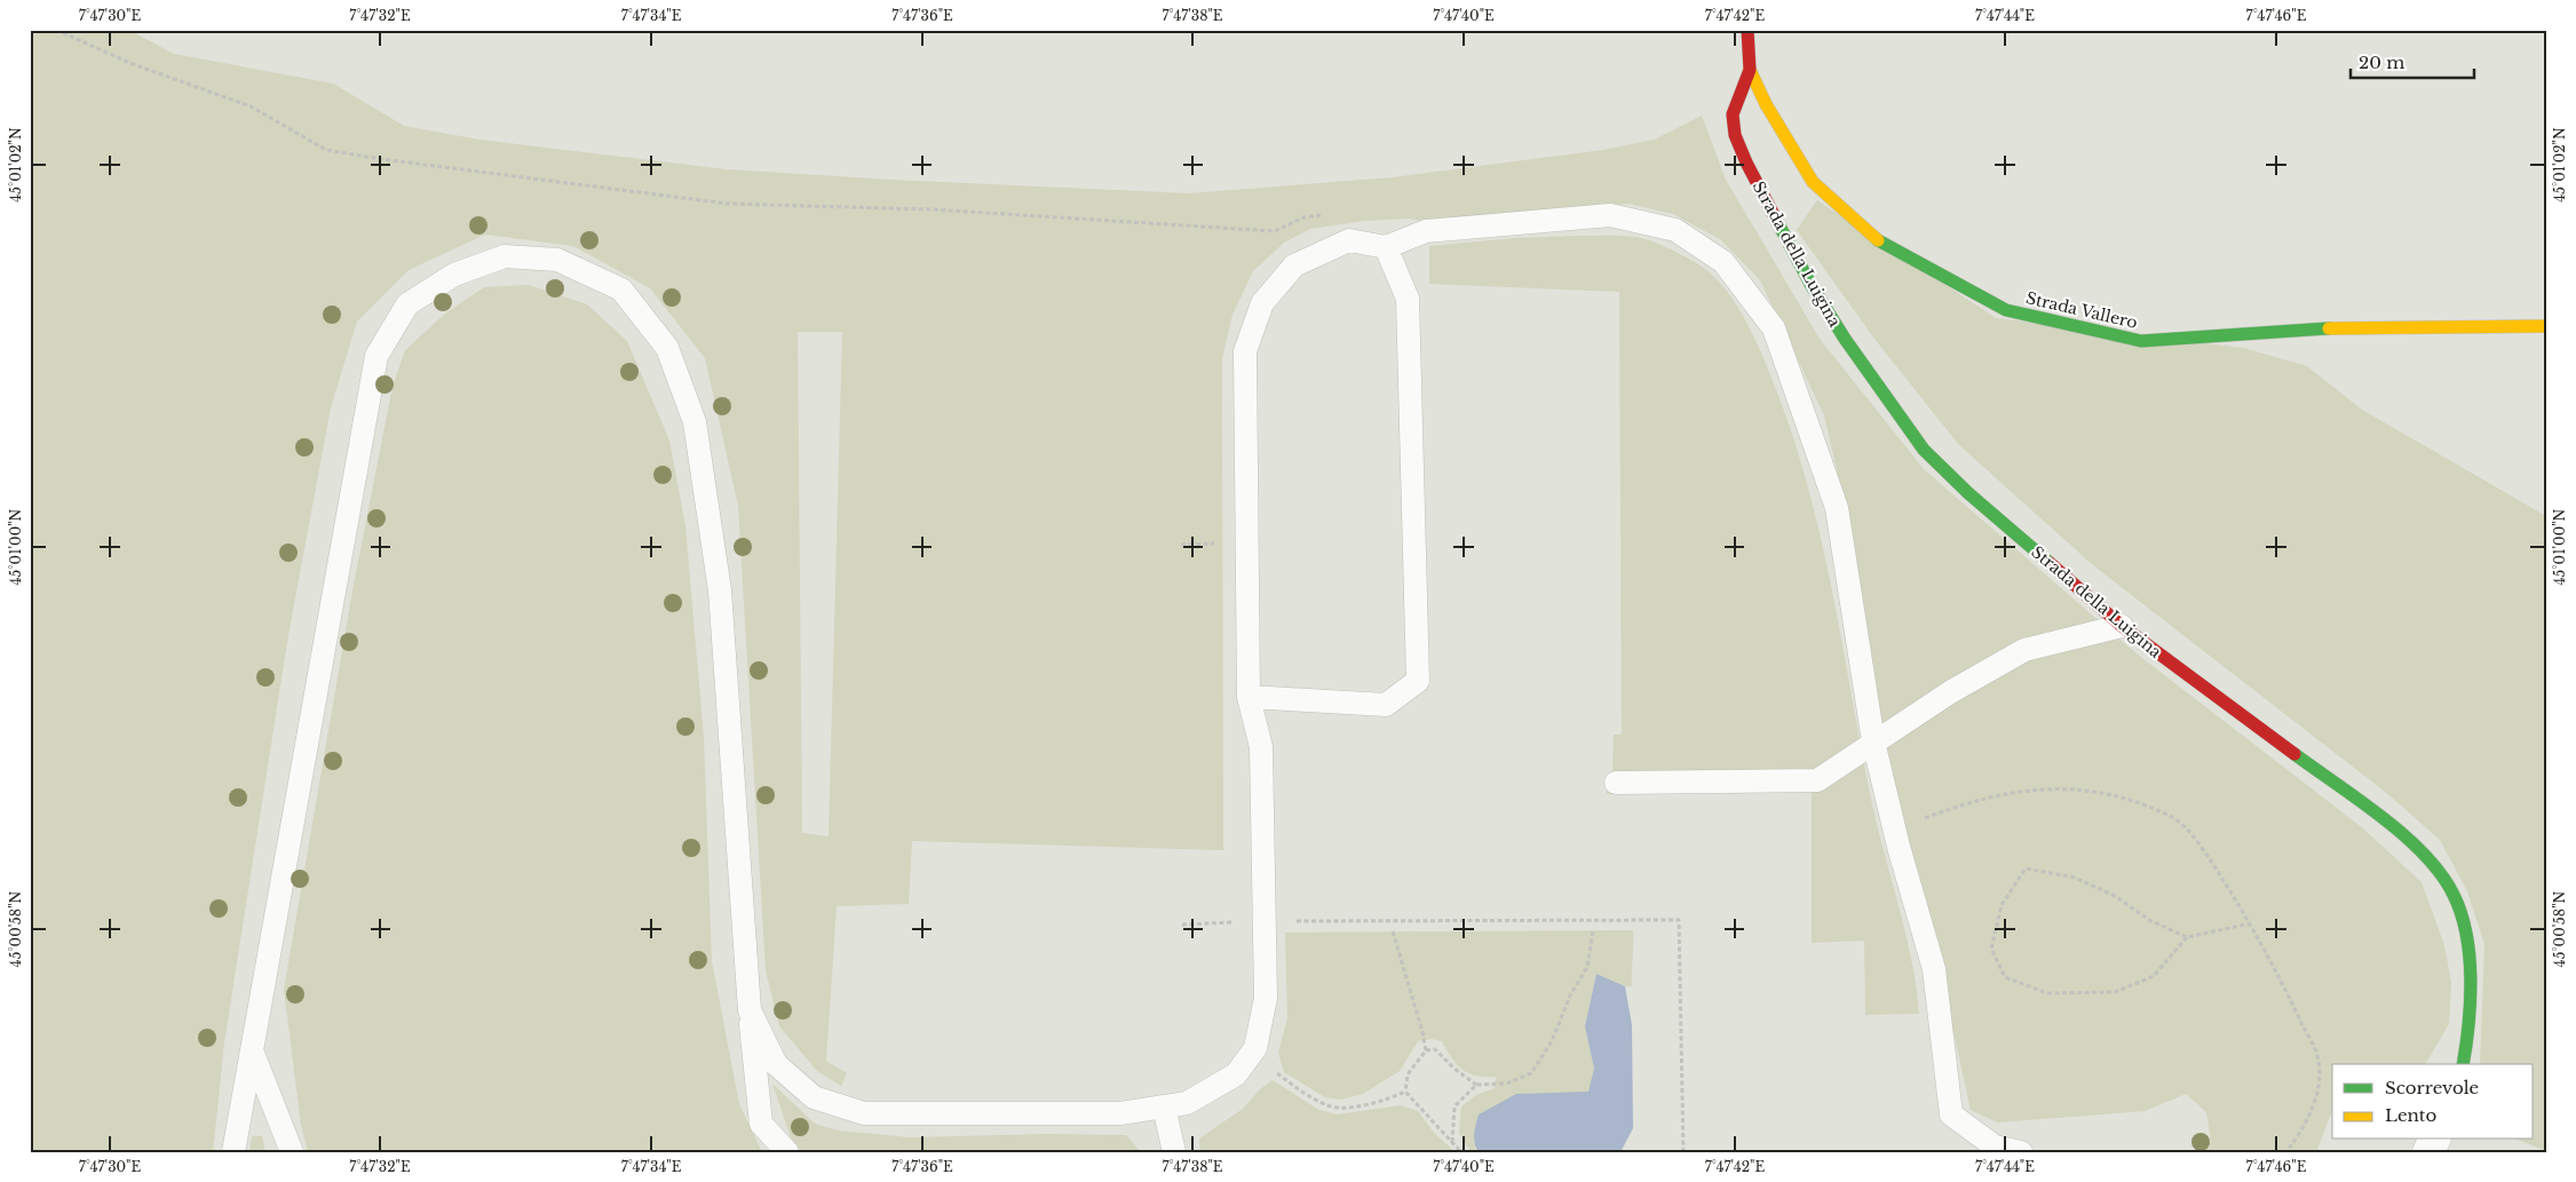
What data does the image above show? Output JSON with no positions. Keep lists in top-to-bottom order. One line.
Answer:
{"streets":{"street":["Strada della Luigina","Strada Vallero"]},"crossings":[["Strada della Luigina","Strada Vallero"]],"legend":["Scorrevole","Lento"],"scale_bar":"20 m","coordinates":["7°47'30\"E","7°47'32\"E","7°47'34\"E","7°47'36\"E","7°47'38\"E","7°47'40\"E","7°47'42\"E","7°47'44\"E","7°47'46\"E","45°01'02\"N","45°01'00\"N","45°00'58\"N"]}
